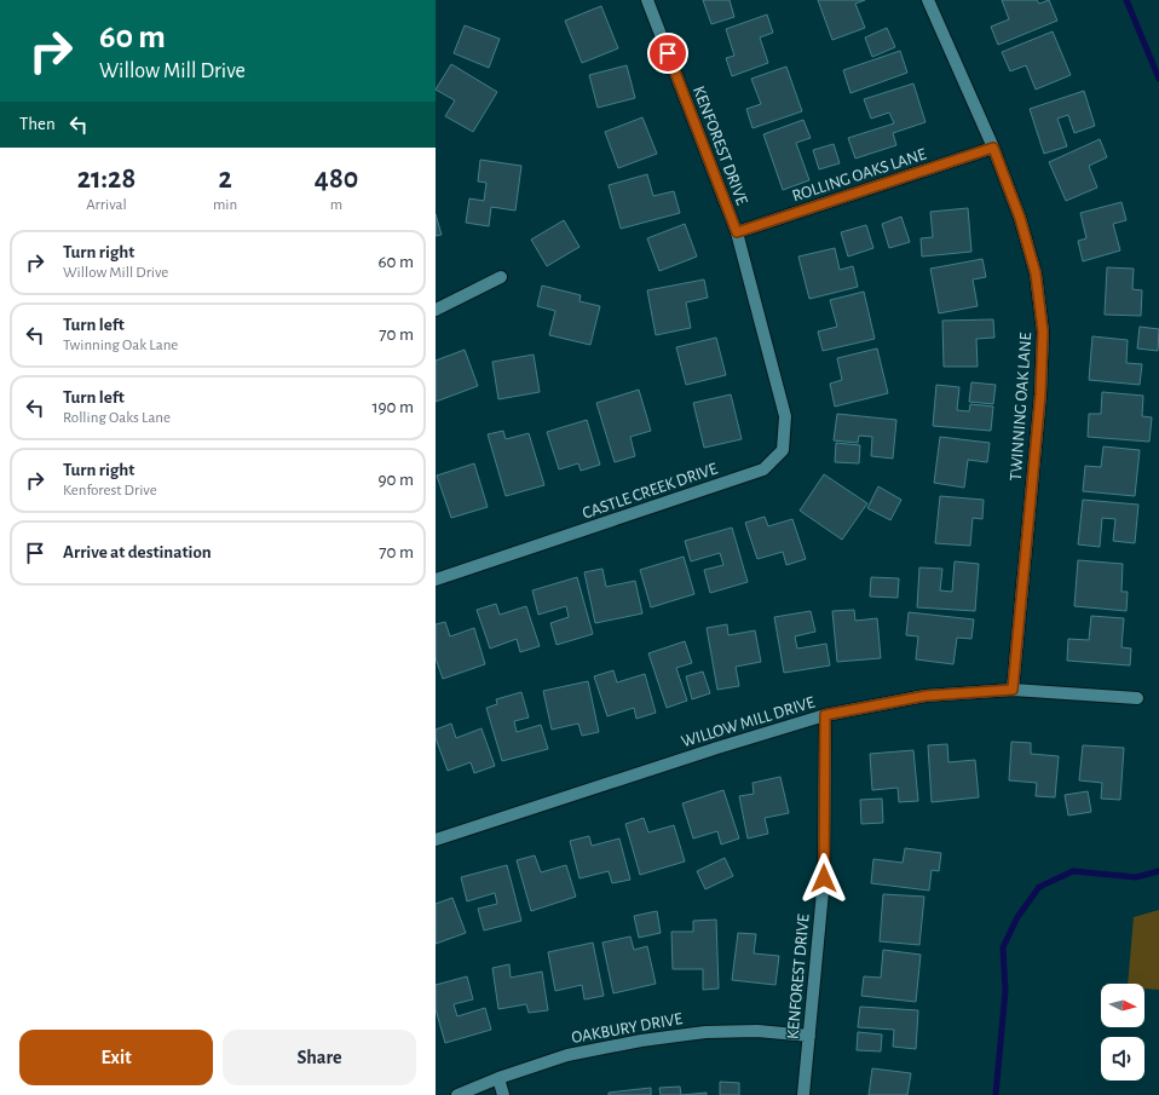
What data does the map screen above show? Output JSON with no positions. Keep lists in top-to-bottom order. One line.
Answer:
{"streets":{"street":["KENFOREST DRIVE","ROLLING OAKS LANE","TWINNING OAK LANE","CASTLE CREEK DRIVE","WILLOW MILL DRIVE","OAKBURY DRIVE"]},"crossings":[["KENFOREST DRIVE","ROLLING OAKS LANE"],["KENFOREST DRIVE","CASTLE CREEK DRIVE"],["KENFOREST DRIVE","WILLOW MILL DRIVE"],["KENFOREST DRIVE","OAKBURY DRIVE"],["ROLLING OAKS LANE","TWINNING OAK LANE"],["TWINNING OAK LANE","WILLOW MILL DRIVE"]],"north":"right","page":{"turn":["60 m","Willow Mill Drive"],"then":"Then","eta":["21:28","Arrival","2","min","480","m"],"list":[{"name":"Turn right","note":"Willow Mill Drive","value":"60 m"},{"name":"Turn left","note":"Twinning Oak Lane","value":"70 m"},{"name":"Turn left","note":"Rolling Oaks Lane","value":"190 m"},{"name":"Turn right","note":"Kenforest Drive","value":"90 m"},{"name":"Arrive at destination","value":"70 m"}],"buttons":["Exit","Share"]}}
